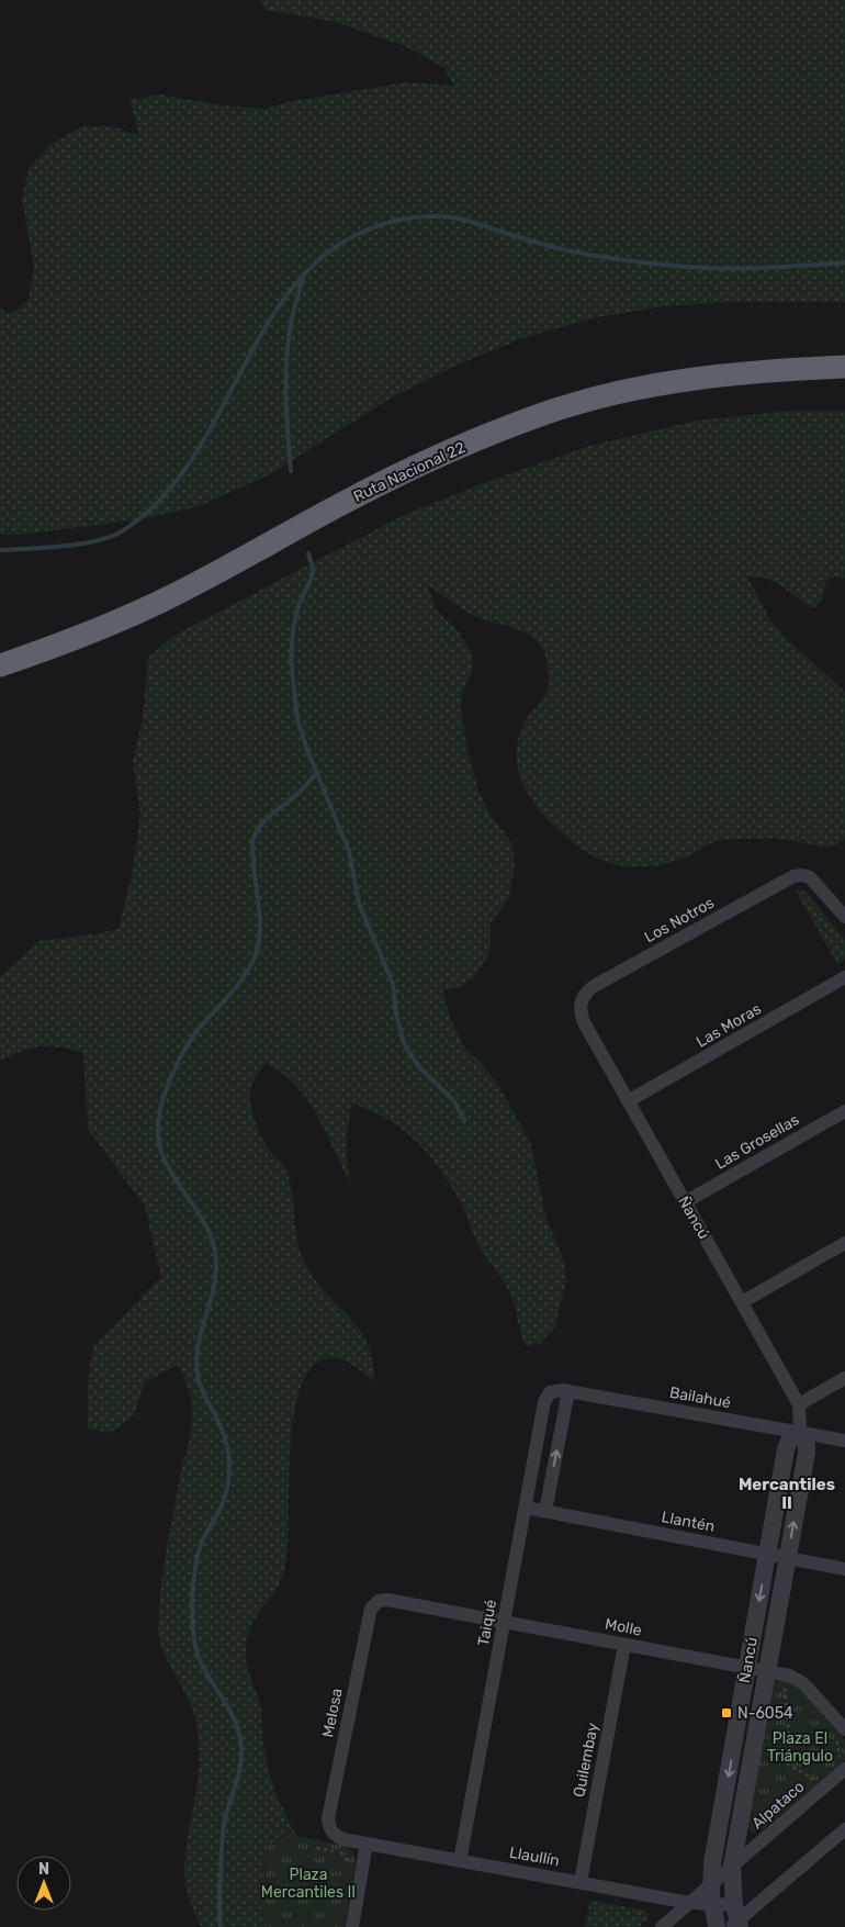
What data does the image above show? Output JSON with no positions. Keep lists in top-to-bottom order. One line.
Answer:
{"streets":{"highway":["Ruta Nacional 22"],"street":["Los Notros","Las Moras","Las Grosellas","Ñancú","Bailahué","Llantén","Taiqué","Molle","Melosa","Quilembay","Alpataco","Llaullín"]},"crossings":[["Los Notros","Ñancú"],["Las Moras","Ñancú"],["Las Grosellas","Ñancú"],["Ñancú","Bailahué"],["Ñancú","Llantén"],["Ñancú","Molle"],["Ñancú","Alpataco"],["Ñancú","Llaullín"],["Bailahué","Taiqué"],["Llantén","Taiqué"],["Taiqué","Molle"],["Taiqué","Llaullín"],["Molle","Melosa"],["Molle","Quilembay"],["Melosa","Llaullín"],["Quilembay","Llaullín"],["Alpataco","Llaullín"]],"districts":["Mercantiles II"],"parks":["Plaza El Triángulo","Plaza Mercantiles II"],"places":{"transit":["N-6054"]},"north":"top"}
